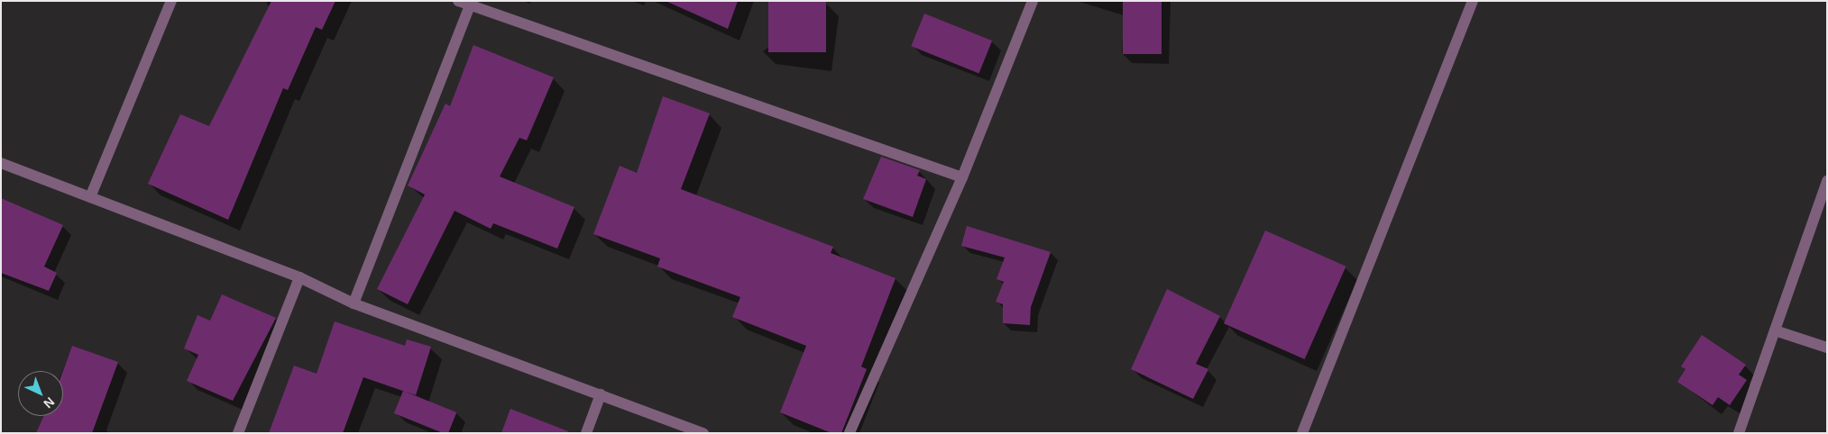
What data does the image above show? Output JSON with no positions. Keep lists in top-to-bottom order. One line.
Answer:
{"north":"bottom right"}
